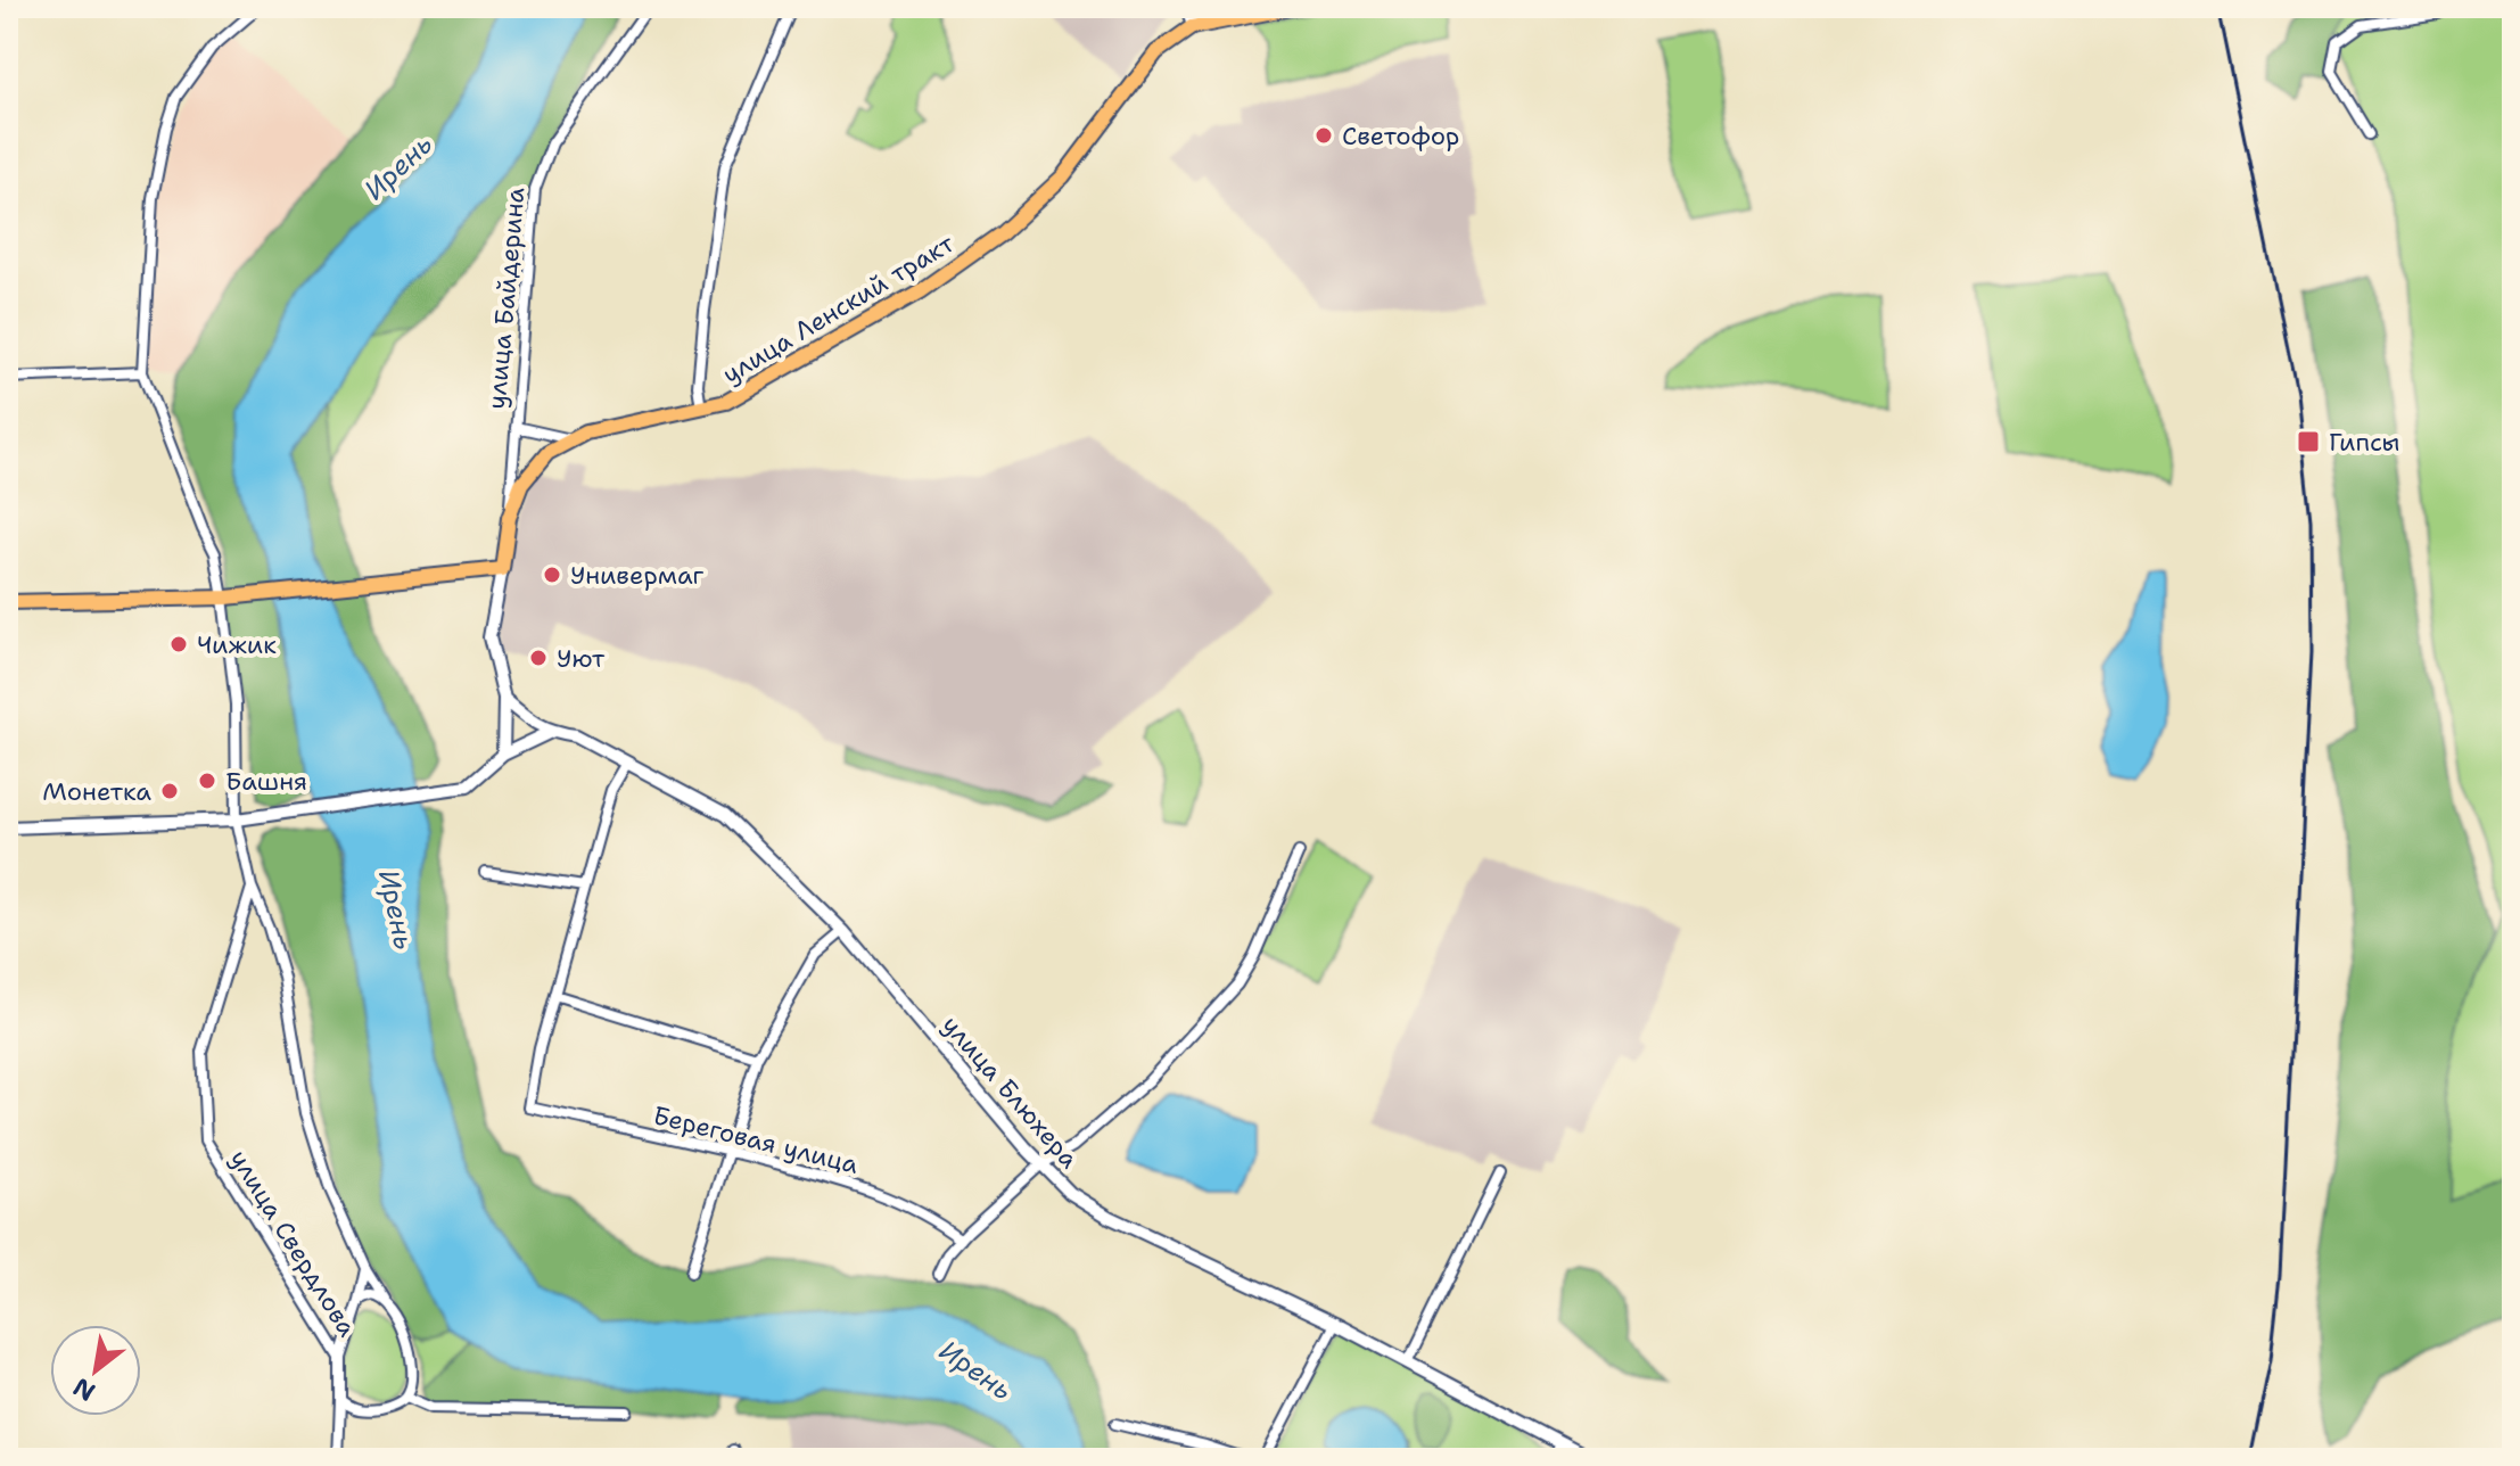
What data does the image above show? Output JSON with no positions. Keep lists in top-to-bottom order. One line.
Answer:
{"streets":{"main road":["улица Ленский тракт"],"street":["улица Байдерина","улица Блюхера","Береговая улица","улица Свердлова"]},"crossings":[["улица Байдерина","улица Ленский тракт"]],"water":["Ирень"],"places":{"other":["Светофор","Универмаг","Чижик","Уют","Башня","Монетка"],"transit":["Гипсы"]},"north":"bottom left"}
